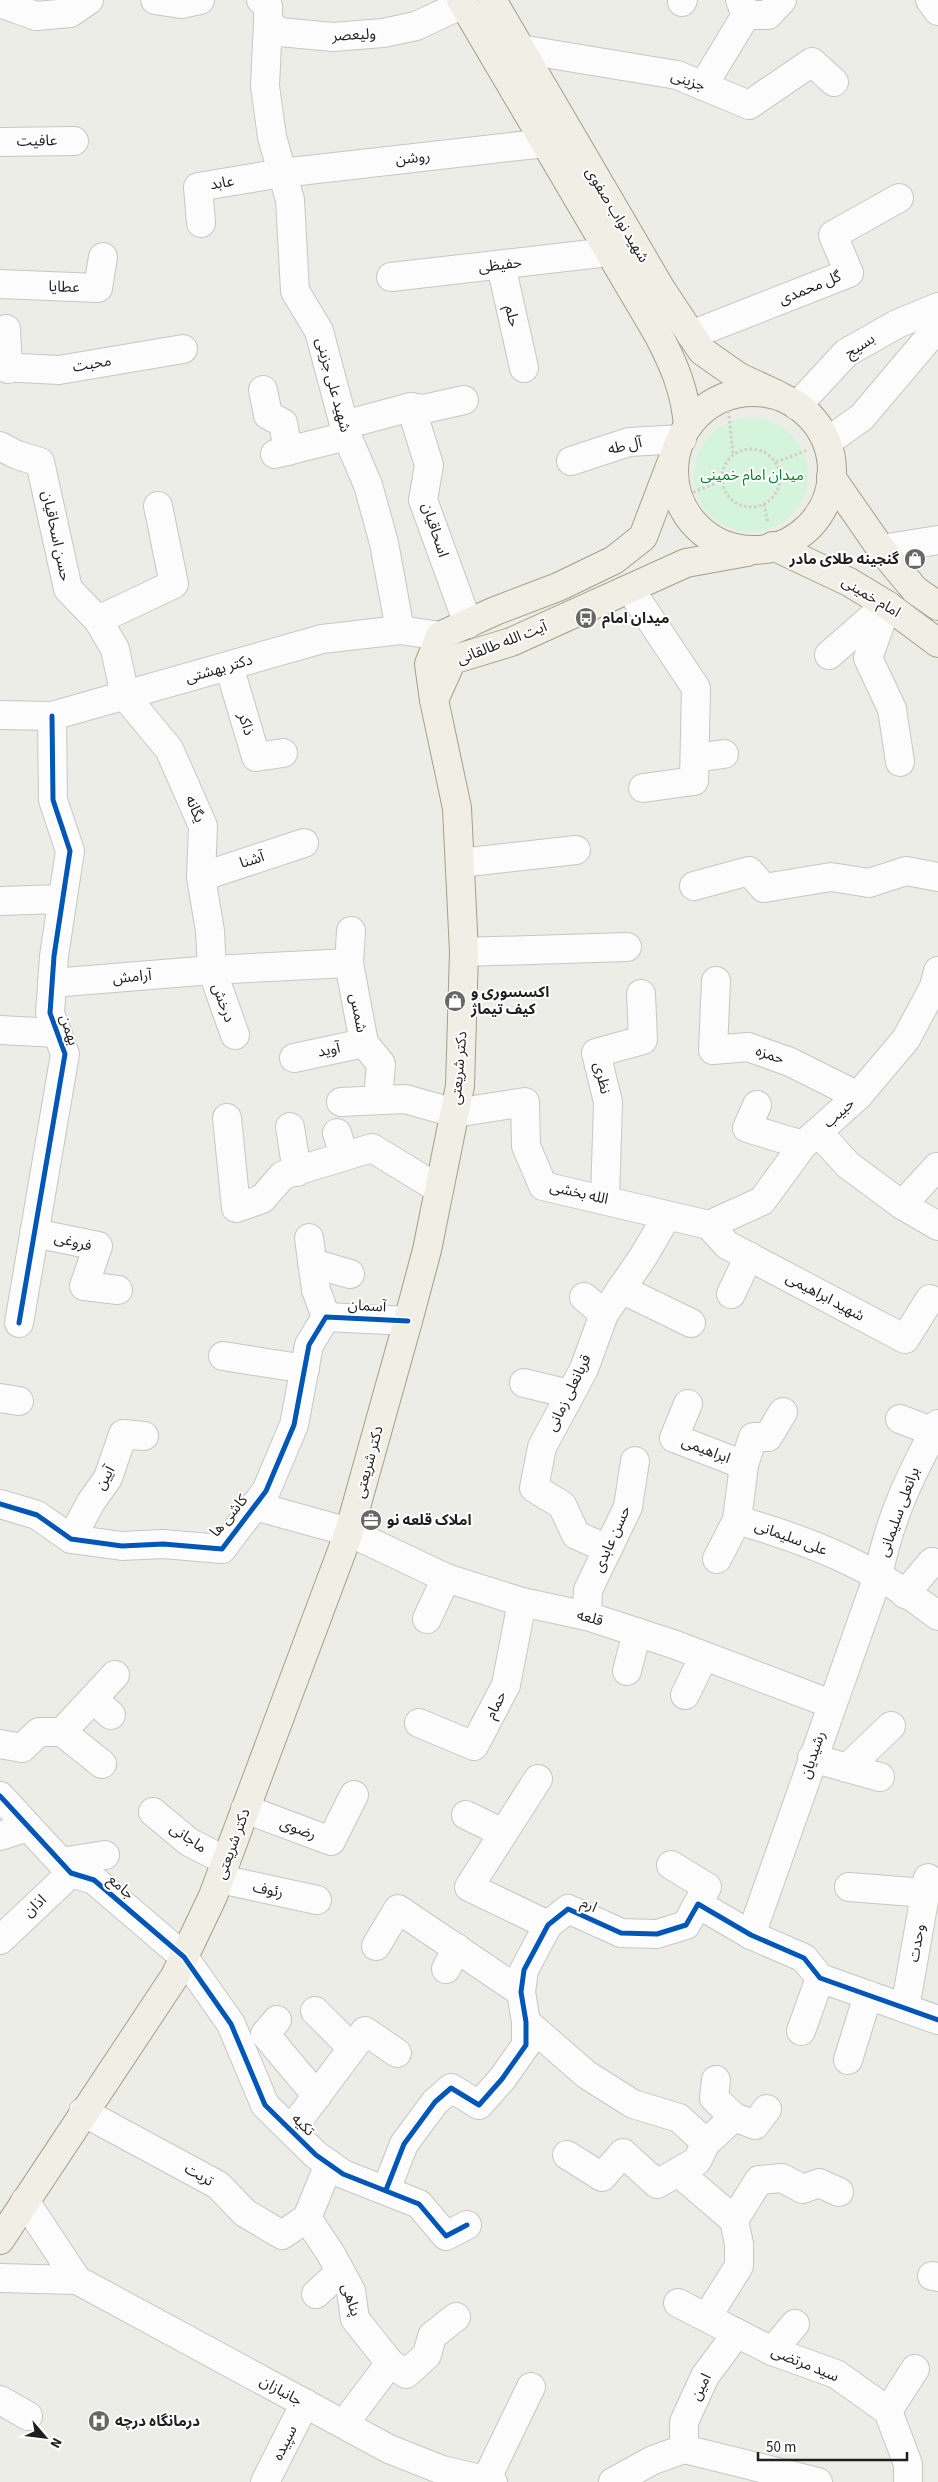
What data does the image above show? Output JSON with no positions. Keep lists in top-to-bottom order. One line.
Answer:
{"streets":{"main road":["شهید نواب صفوی","امام خمینی","آیت الله طالقانی","دکتر شریعتی"],"street":["ولیعصر","جزینی","عافیت","روشن","عابد","حفیظی","عطایا","گل محمدی","حلم","بسیج","محبت","شهید علی جزینی","آل طه","اسحاقیان","حسن اسحاقیان","دکتر بهشتی","ذاکر","یگانه","آشنا","آرامش","درخش","شمس","بهمن","آوید","حمزه","نظری","حبیب","الله بخشی","فروغی","شهید ابراهیمی","آسمان","قربانعلی زمانی","ابراهیمی","آیین","براتعلی سلیمانی","کاشی ها","علی سلیمانی","حسن عابدی","قلعه","حمام","رشیدیان","رضوی","ماجانی","جامع","رئوف","ارم","اذان","وحدت","تکیه","تربت","پناهی","سید مرتضی","امین","جانبازان","سپیده"]},"crossings":[["ولیعصر","شهید نواب صفوی"],["ولیعصر","شهید علی جزینی"],["جزینی","شهید نواب صفوی"],["روشن","عابد"],["روشن","شهید نواب صفوی"],["روشن","شهید علی جزینی"],["عابد","شهید علی جزینی"],["شهید نواب صفوی","حفیظی"],["شهید نواب صفوی","گل محمدی"],["شهید نواب صفوی","بسیج"],["شهید نواب صفوی","آل طه"],["شهید نواب صفوی","آیت الله طالقانی"],["حفیظی","حلم"],["شهید علی جزینی","دکتر بهشتی"],["آل طه","آیت الله طالقانی"],["اسحاقیان","آیت الله طالقانی"],["حسن اسحاقیان","دکتر بهشتی"],["حسن اسحاقیان","یگانه"],["امام خمینی","آیت الله طالقانی"],["آیت الله طالقانی","دکتر بهشتی"],["آیت الله طالقانی","دکتر شریعتی"],["دکتر بهشتی","ذاکر"],["دکتر بهشتی","یگانه"],["دکتر بهشتی","بهمن"],["یگانه","آشنا"],["یگانه","آرامش"],["یگانه","درخش"],["آرامش","درخش"],["آرامش","بهمن"],["شمس","آوید"],["بهمن","فروغی"],["حمزه","حبیب"],["دکتر شریعتی","الله بخشی"],["دکتر شریعتی","آسمان"],["دکتر شریعتی","کاشی ها"],["دکتر شریعتی","قلعه"],["دکتر شریعتی","رضوی"],["دکتر شریعتی","ماجانی"],["دکتر شریعتی","جامع"],["دکتر شریعتی","رئوف"],["دکتر شریعتی","تکیه"],["دکتر شریعتی","تربت"],["دکتر شریعتی","جانبازان"],["نظری","الله بخشی"],["حبیب","الله بخشی"],["حبیب","شهید ابراهیمی"],["الله بخشی","شهید ابراهیمی"],["الله بخشی","قربانعلی زمانی"],["آسمان","کاشی ها"],["قربانعلی زمانی","حسن عابدی"],["ابراهیمی","علی سلیمانی"],["آیین","کاشی ها"],["براتعلی سلیمانی","علی سلیمانی"],["براتعلی سلیمانی","رشیدیان"],["کاشی ها","قلعه"],["علی سلیمانی","رشیدیان"],["حسن عابدی","قلعه"],["قلعه","حمام"],["قلعه","رشیدیان"],["ماجانی","رئوف"],["جامع","اذان"],["جامع","تکیه"],["تربت","پناهی"],["سید مرتضی","امین"],["جانبازان","سپیده"]],"parks":["میدان امام خمینی"],"places":{"shop":["گنجینه طلای مادر","اکسسوری و کیف تیماژ"],"bus stop":["میدان امام"],"office":["املاک قلعه نو"],"hospital":["درمانگاه درچه"]},"scale_bar":"50 m","north":"bottom right"}
